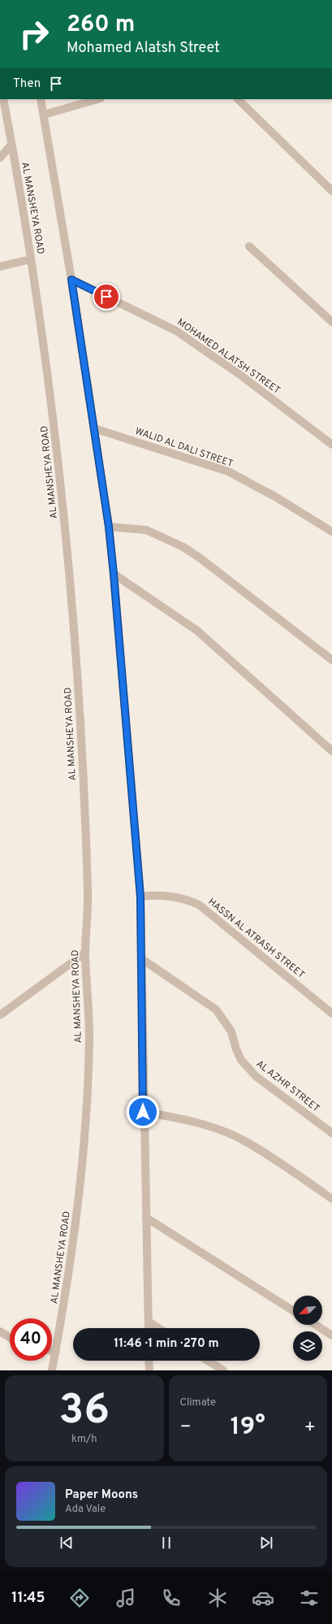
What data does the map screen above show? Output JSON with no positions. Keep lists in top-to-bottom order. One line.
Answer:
{"streets":{"street":["AL MANSHEYA ROAD","MOHAMED ALATSH STREET","WALID AL DALI STREET","HASSN AL ATRASH STREET","AL AZHR STREET"]},"north":"bottom left","page":{"turn":["260 m","Mohamed Alatsh Street"],"then":"Then","limit":"40","trip":"11:46 · 1 min · 270 m","tile":[["36","km/h"],"Climate"],"heat":["−","19°","+"],"song":["Paper Moons","Ada Vale"],"tabs":"11:45"}}
